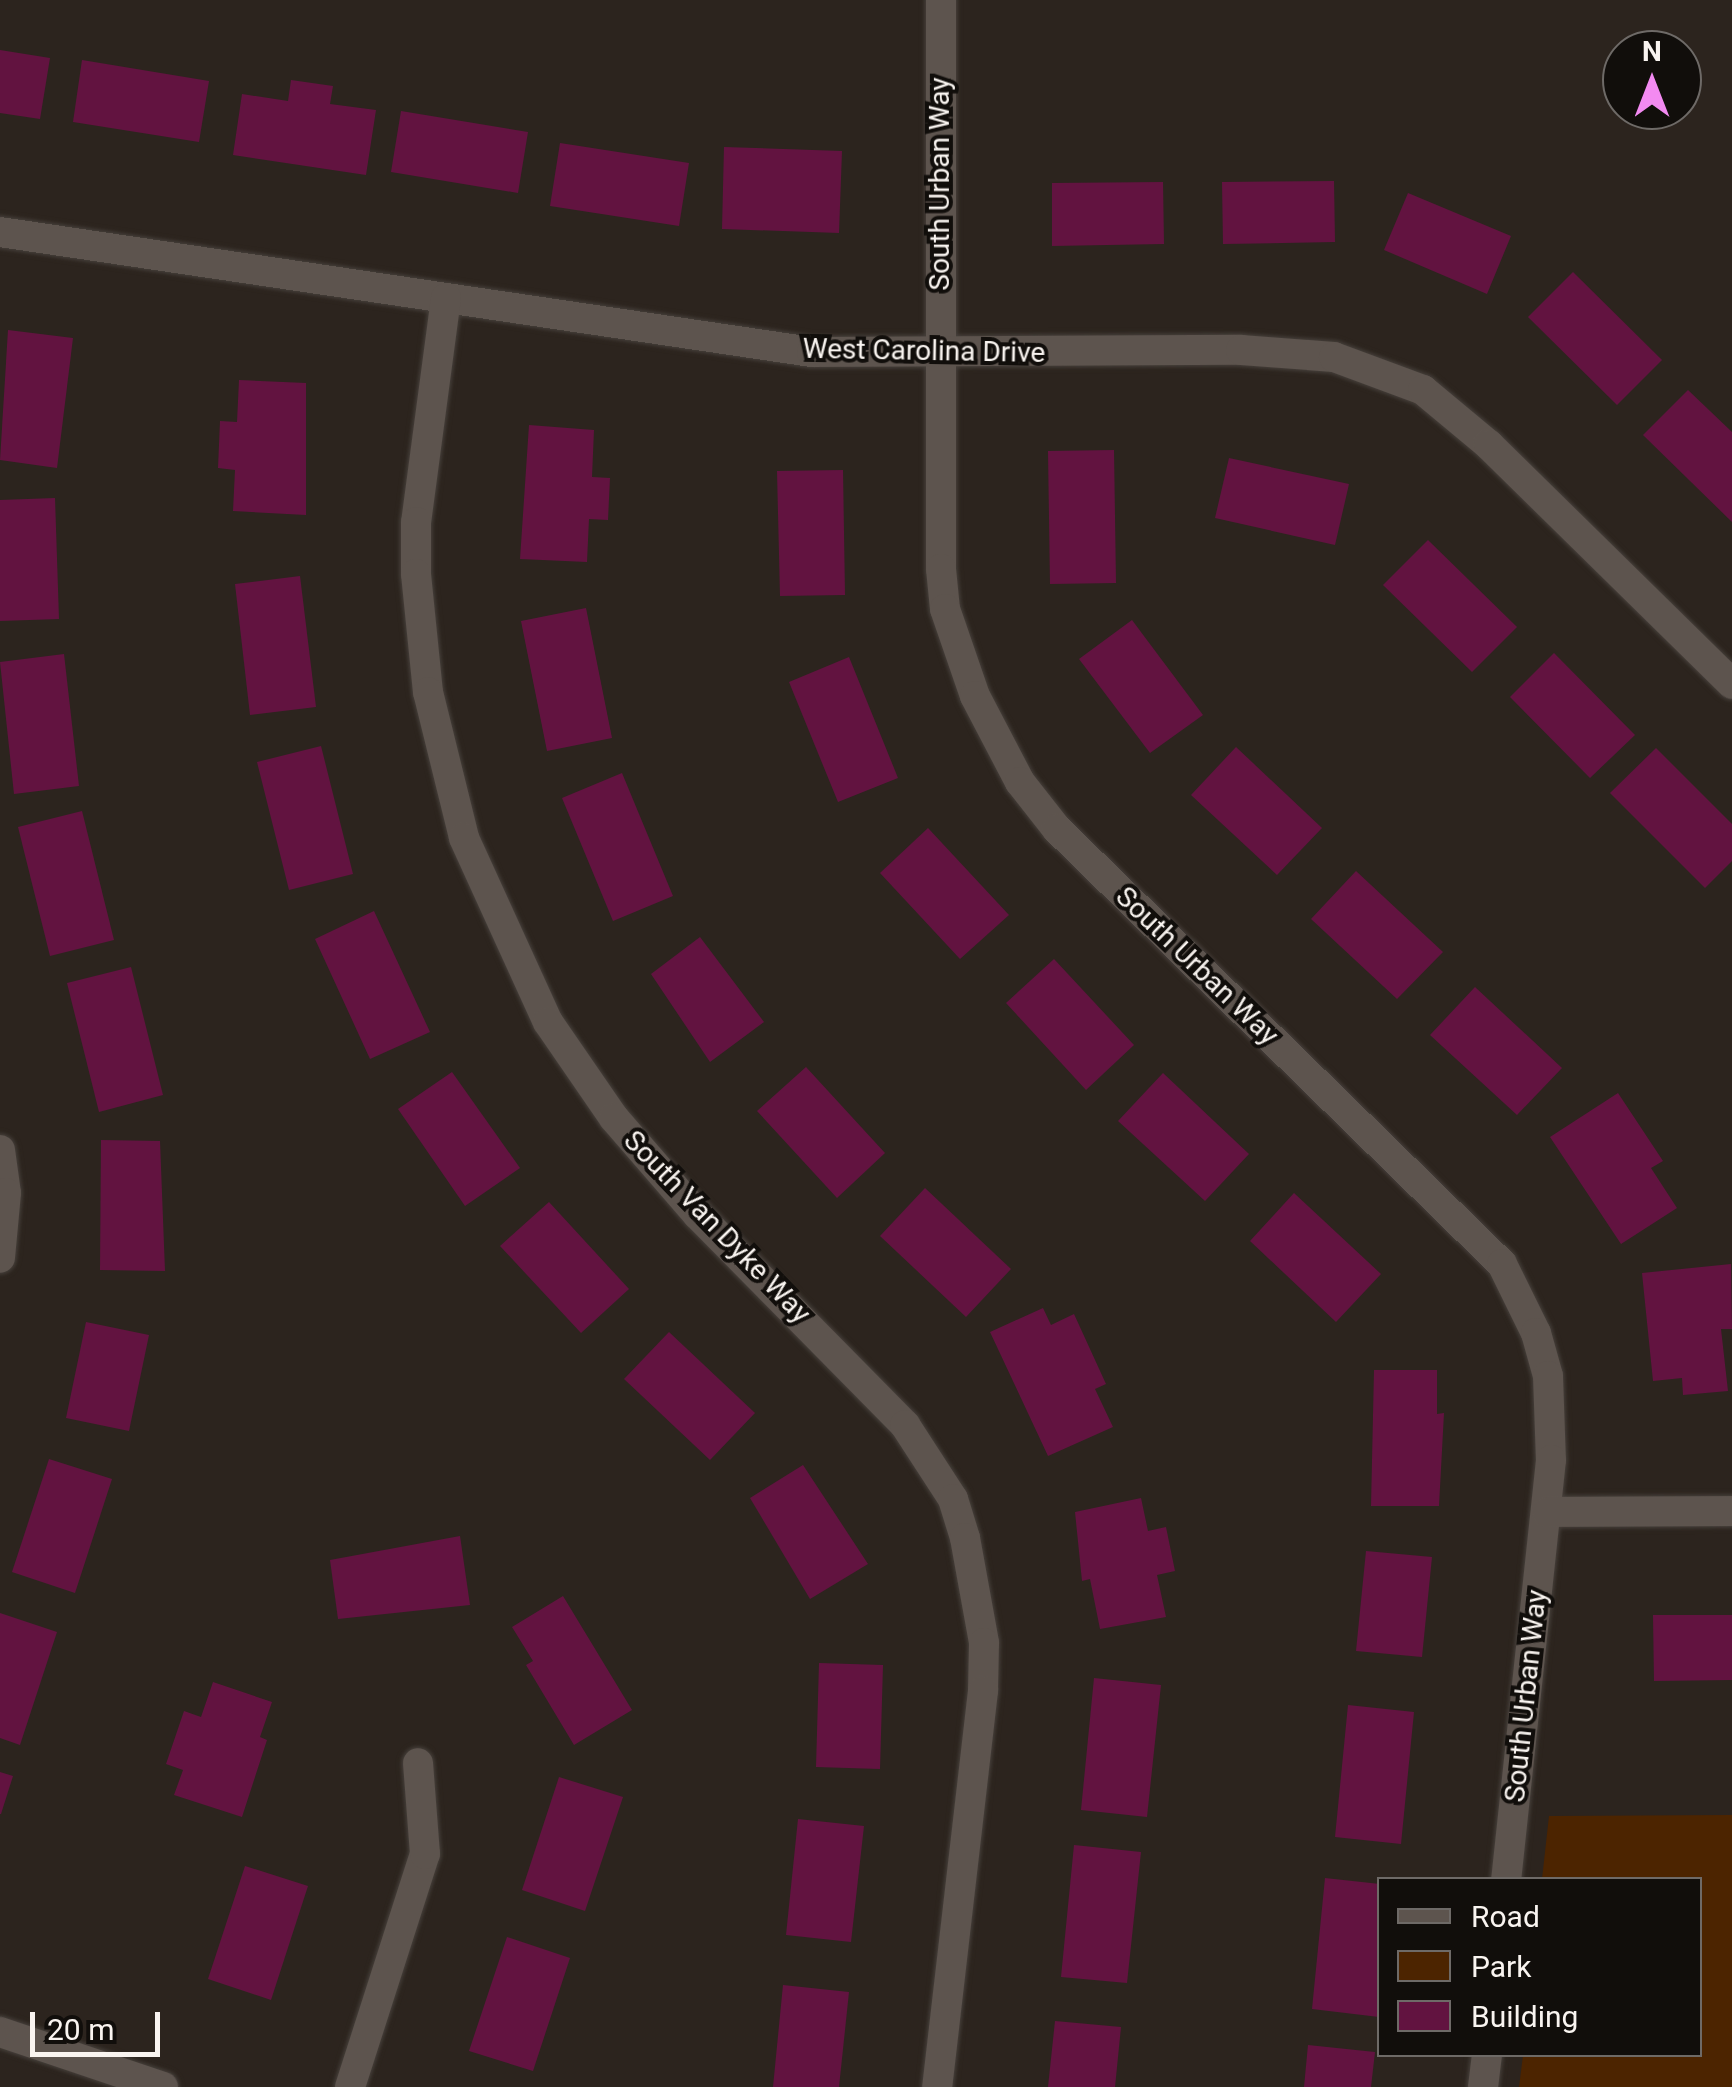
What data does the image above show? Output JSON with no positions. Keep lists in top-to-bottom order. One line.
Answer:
{"streets":{"street":["South Urban Way","West Carolina Drive","South Van Dyke Way"]},"crossings":[["South Urban Way","West Carolina Drive"],["West Carolina Drive","South Van Dyke Way"]],"legend":["Road","Park","Building"],"scale_bar":"20 m","north":"top"}
